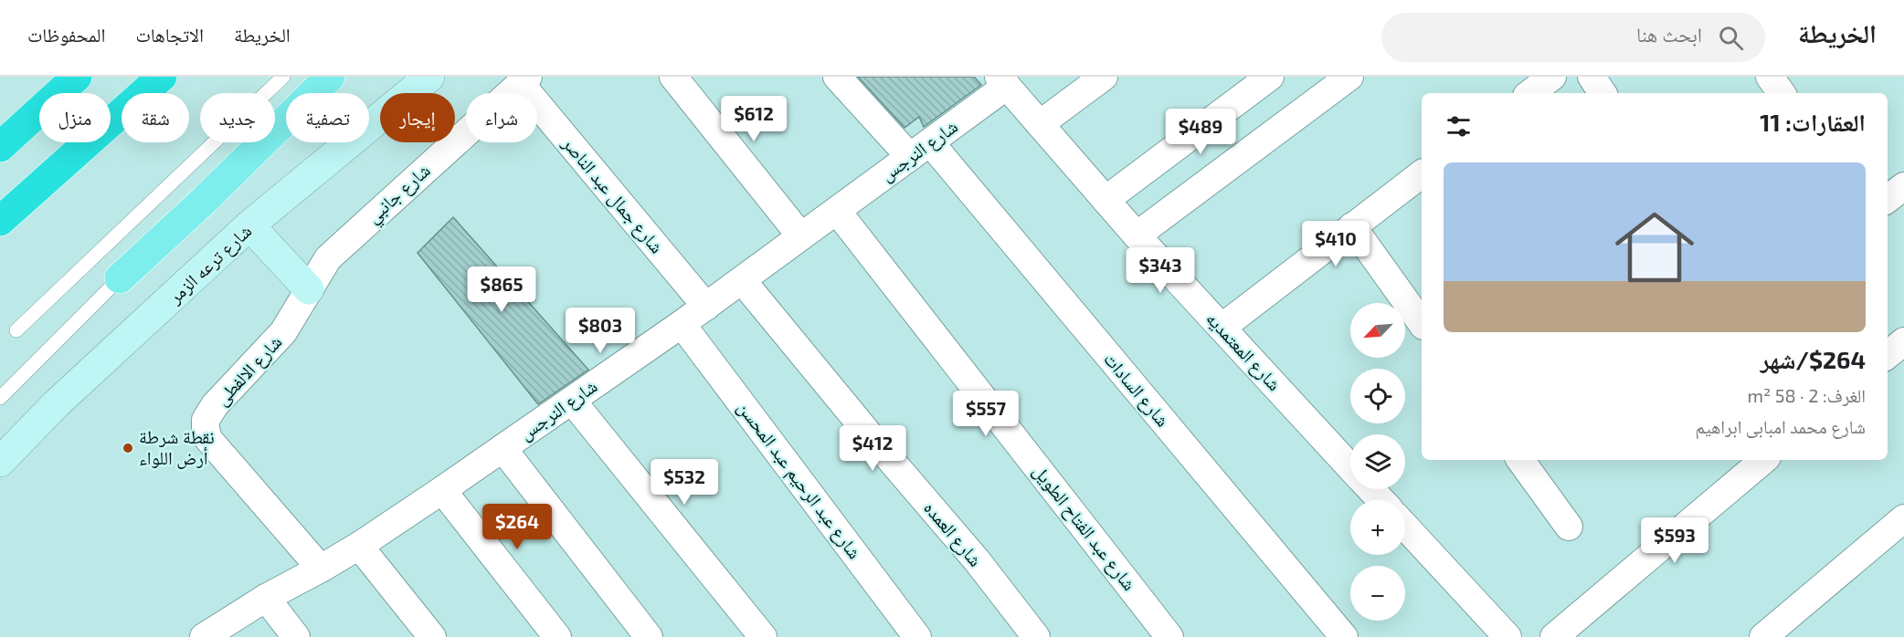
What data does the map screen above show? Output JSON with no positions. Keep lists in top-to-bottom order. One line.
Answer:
{"streets":{"street":["شارع النرجس","شارع جانبي","شارع جمال عبد الناصر","شارع ترعه الزمر","شارع المعتمديه","شارع الالفطى","شارع السادات","شارع عبد الرحيم عبد المحسن","شارع عبد الفتاح الطويل","شارع العمده"]},"crossings":[["شارع النرجس","شارع جمال عبد الناصر"],["شارع النرجس","شارع المعتمديه"],["شارع النرجس","شارع الالفطى"],["شارع النرجس","شارع السادات"],["شارع النرجس","شارع عبد الرحيم عبد المحسن"],["شارع النرجس","شارع عبد الفتاح الطويل"],["شارع النرجس","شارع العمده"],["شارع جانبي","شارع جمال عبد الناصر"],["شارع جانبي","شارع الالفطى"]],"places":["نقطة شرطة أرض اللواء"],"north":"bottom left","page":{"header":"الخريطة","search":"ابحث هنا","nav":["الخريطة","الاتجاهات","المحفوظات"],"chip":["شراء","إيجار","تصفية","جديد","شقة","منزل"],"heading":"العقارات: 11","price":["$612","$489","$410","$343","$865","$803","$557","$412","$532","$264","$593"],"list":[{"name":"$264/شهر","note":"الغرف: 2 · 58 m² · شارع محمد امبابى ابراهيم"}],"map_buttons":["+","−"]}}
